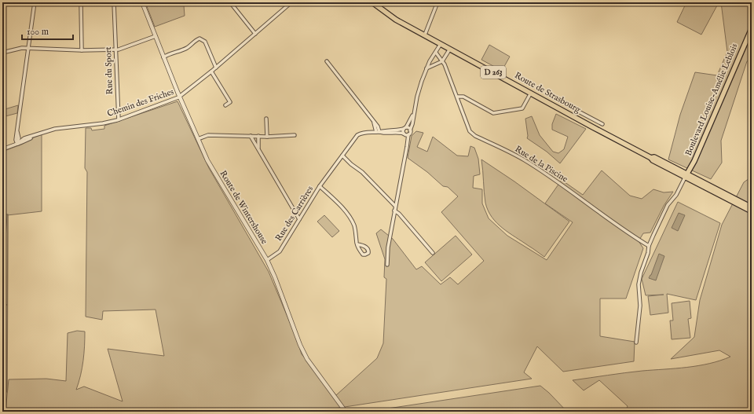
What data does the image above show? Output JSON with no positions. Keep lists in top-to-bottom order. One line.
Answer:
{"streets":{"main road":["D 263","Route de Strasbourg","Boulevard Louise-Amélie Leblois"],"street":["Rue du Sport","Chemin des Friches","Rue de la Piscine","Route de Wintershouse","Rue des Carrières"]},"crossings":[["Rue du Sport","Chemin des Friches"],["Route de Strasbourg","Boulevard Louise-Amélie Leblois"],["Chemin des Friches","Route de Wintershouse"],["Route de Wintershouse","Rue des Carrières"]],"scale_bar":"100 m"}
